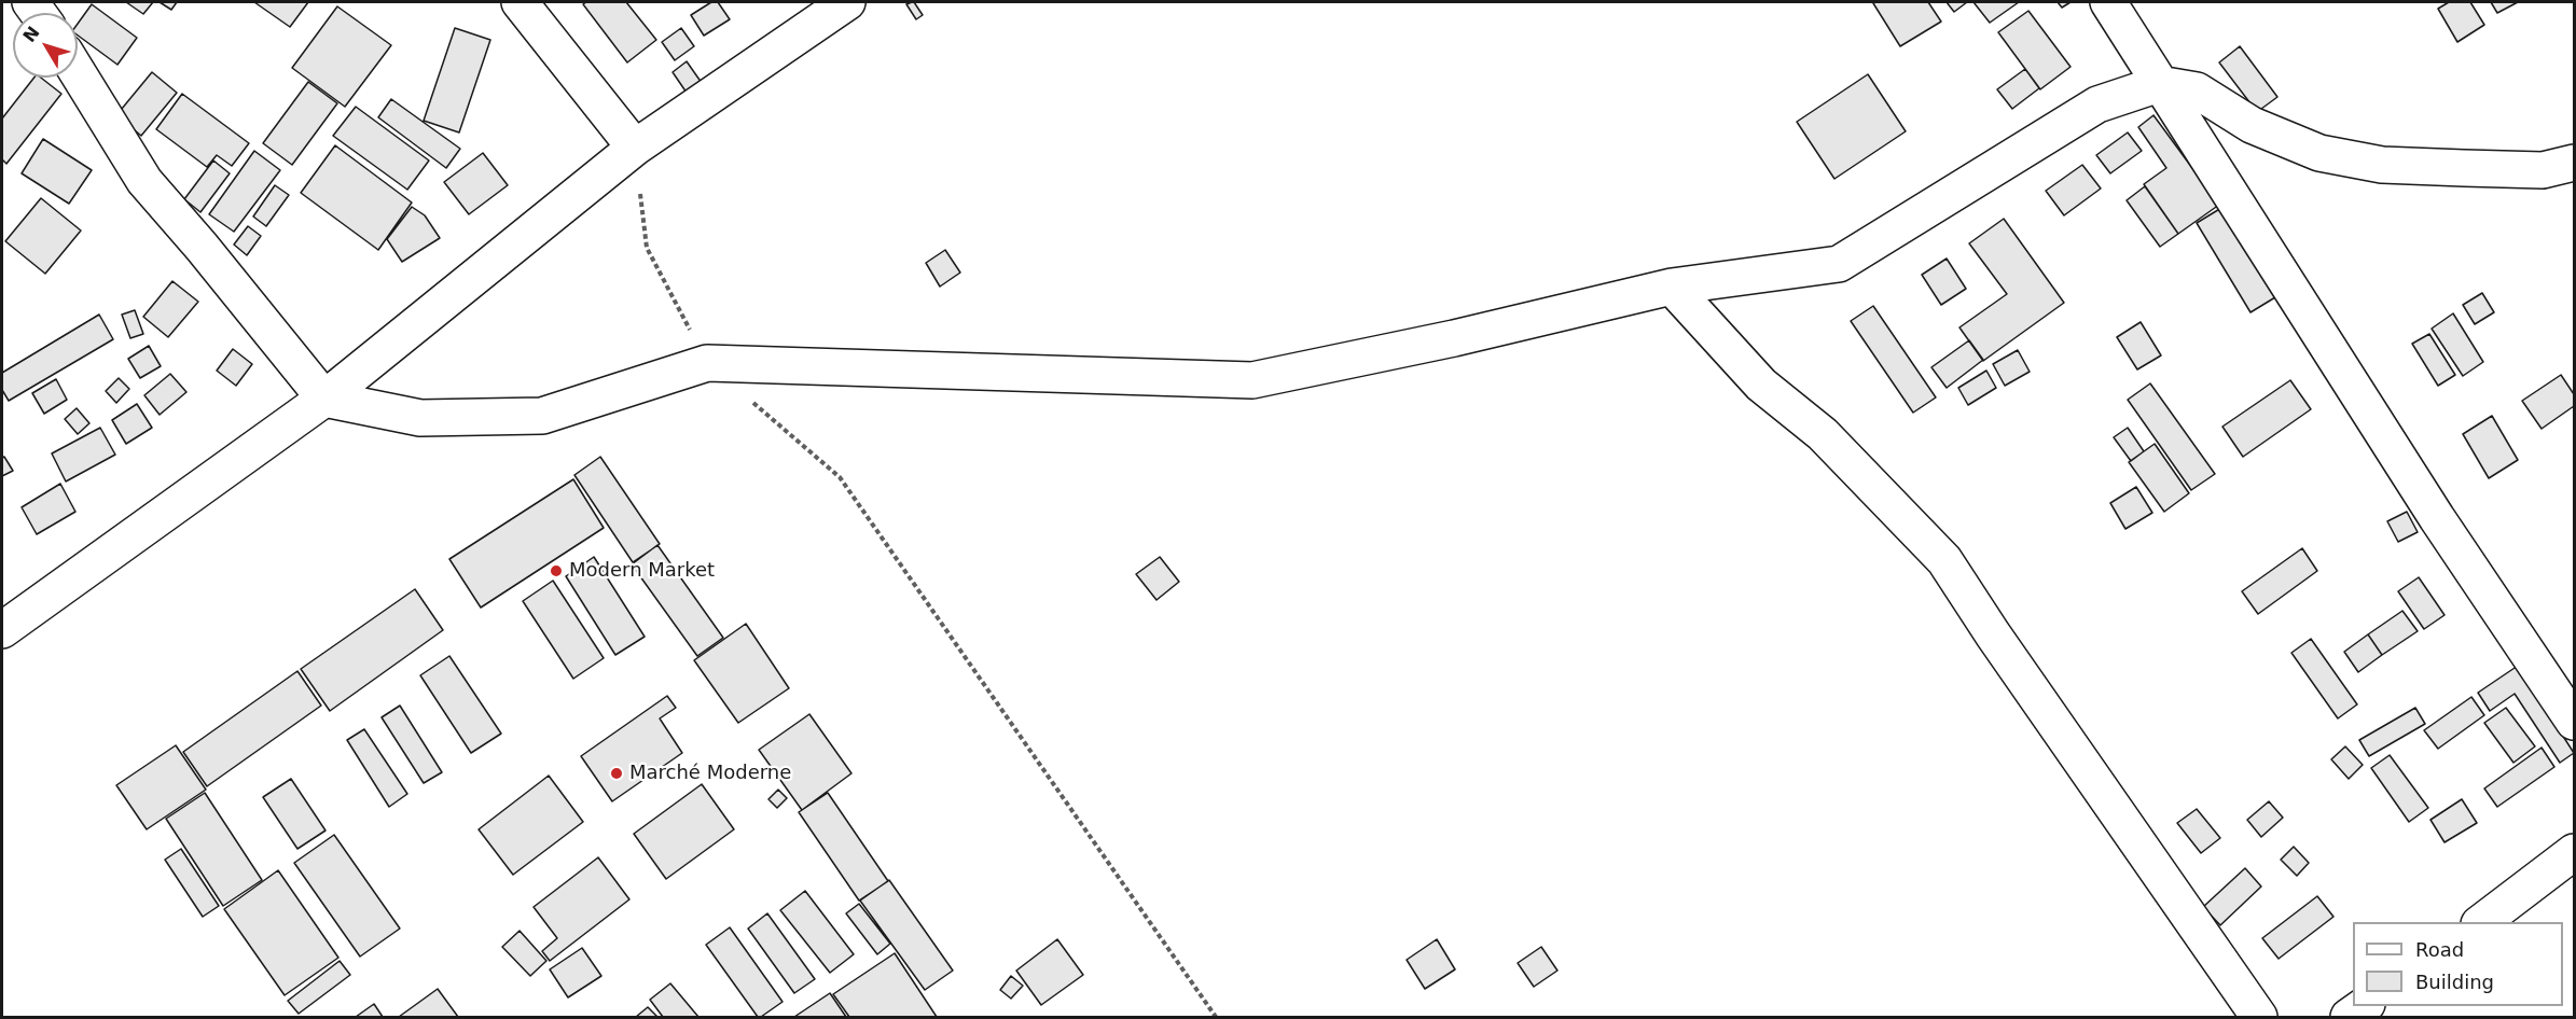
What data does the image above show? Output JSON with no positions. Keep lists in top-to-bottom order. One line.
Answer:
{"places":["Modern Market","Marché Moderne"],"legend":["Road","Building"],"north":"top left"}
